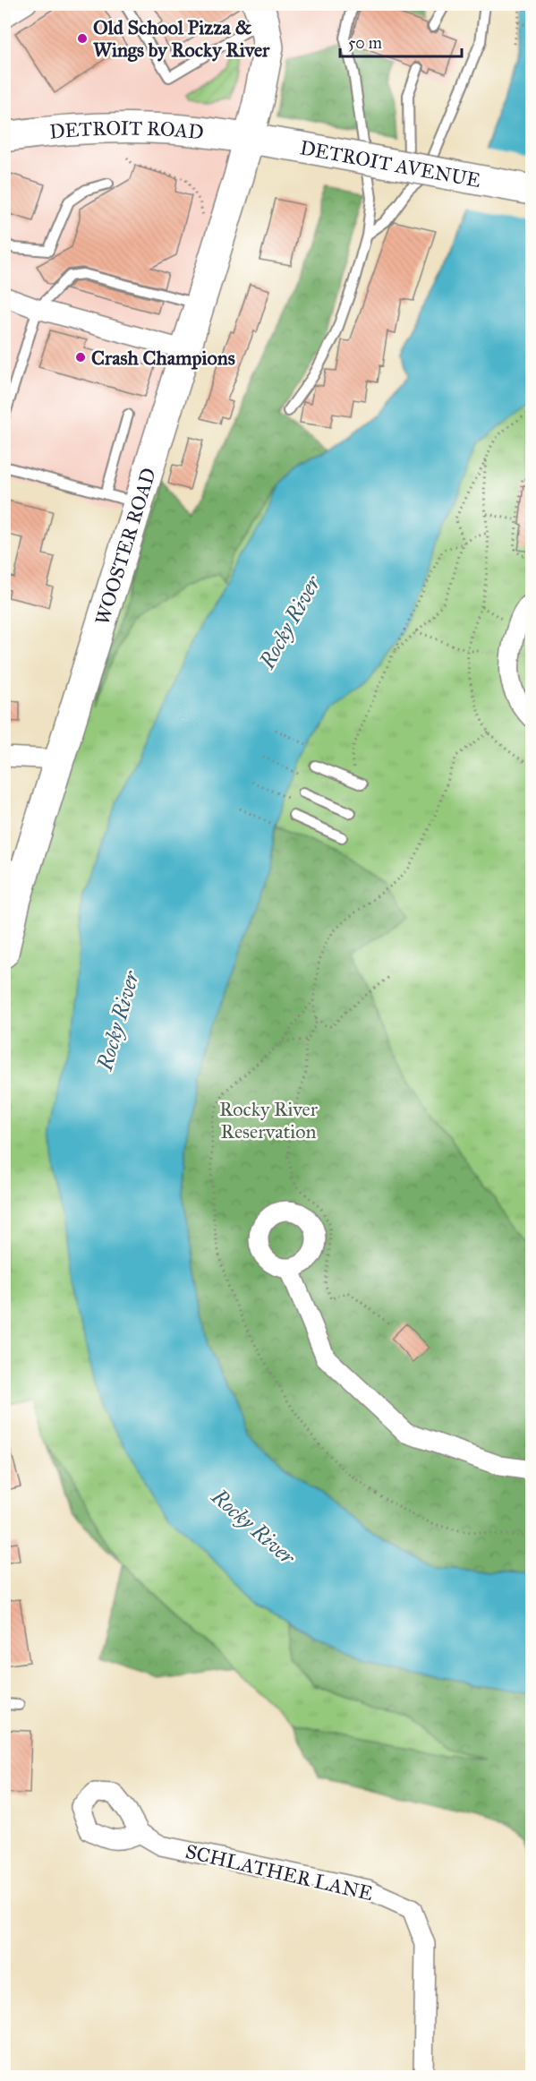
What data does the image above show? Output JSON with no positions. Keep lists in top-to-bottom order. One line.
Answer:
{"streets":{"main road":["DETROIT ROAD","DETROIT AVENUE","WOOSTER ROAD"],"street":["SCHLATHER LANE"]},"crossings":[["DETROIT ROAD","DETROIT AVENUE"],["DETROIT ROAD","WOOSTER ROAD"],["DETROIT AVENUE","WOOSTER ROAD"]],"water":["Rocky River"],"parks":["Rocky River Reservation"],"places":["Old School Pizza & Wings by Rocky River","Crash Champions"],"scale_bar":"50 m"}
